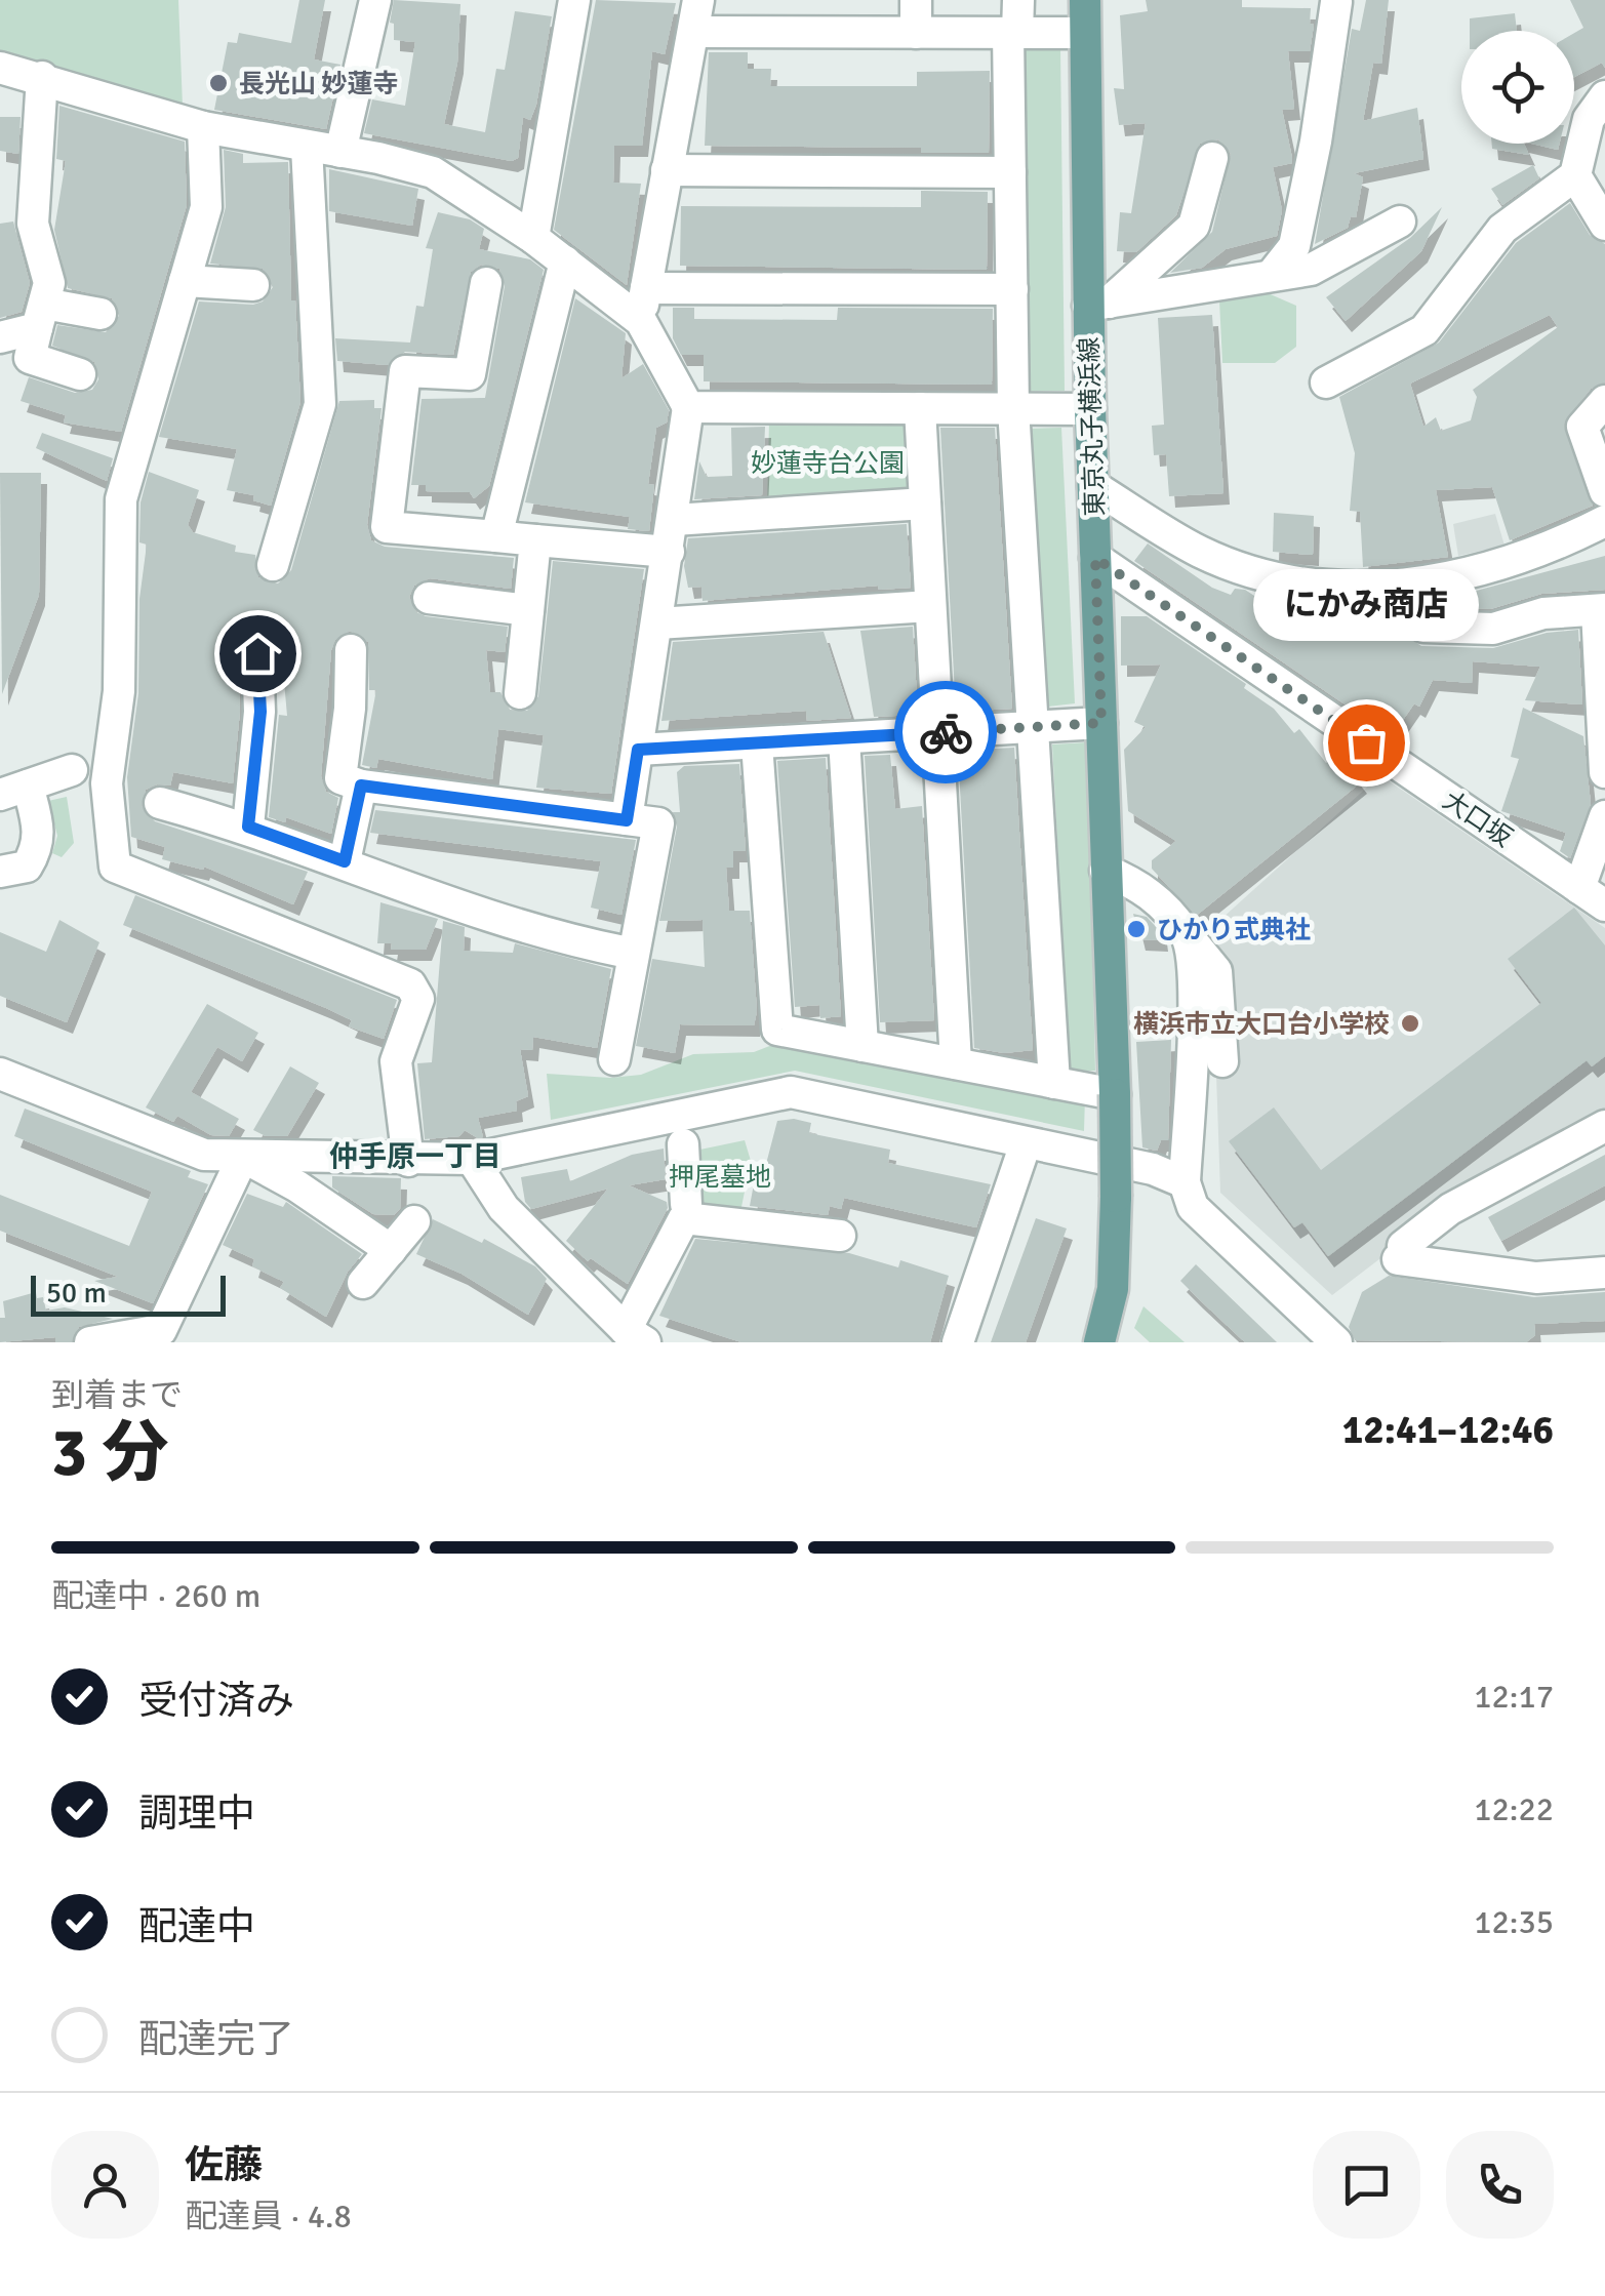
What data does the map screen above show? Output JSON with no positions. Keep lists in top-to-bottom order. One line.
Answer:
{"streets":{"main road":["東京丸子横浜線"],"street":["大口坂"]},"crossings":[["東京丸子横浜線","大口坂"]],"districts":["仲手原一丁目"],"parks":["妙蓮寺台公園","押尾墓地"],"places":["長光山 妙蓮寺","にかみ商店","ひかり式典社","横浜市立大口台小学校"],"scale_bar":"50 m","page":{"bubble":"にかみ商店","scale":"50 m","heading":["3 分","到着まで","12:41–12:46"],"panel":["佐藤","配達員 · 4.8"],"bar":"配達中 · 260 m","list":[["受付済み","12:17"],["調理中","12:22"],["配達中","12:35"],"配達完了"]}}
